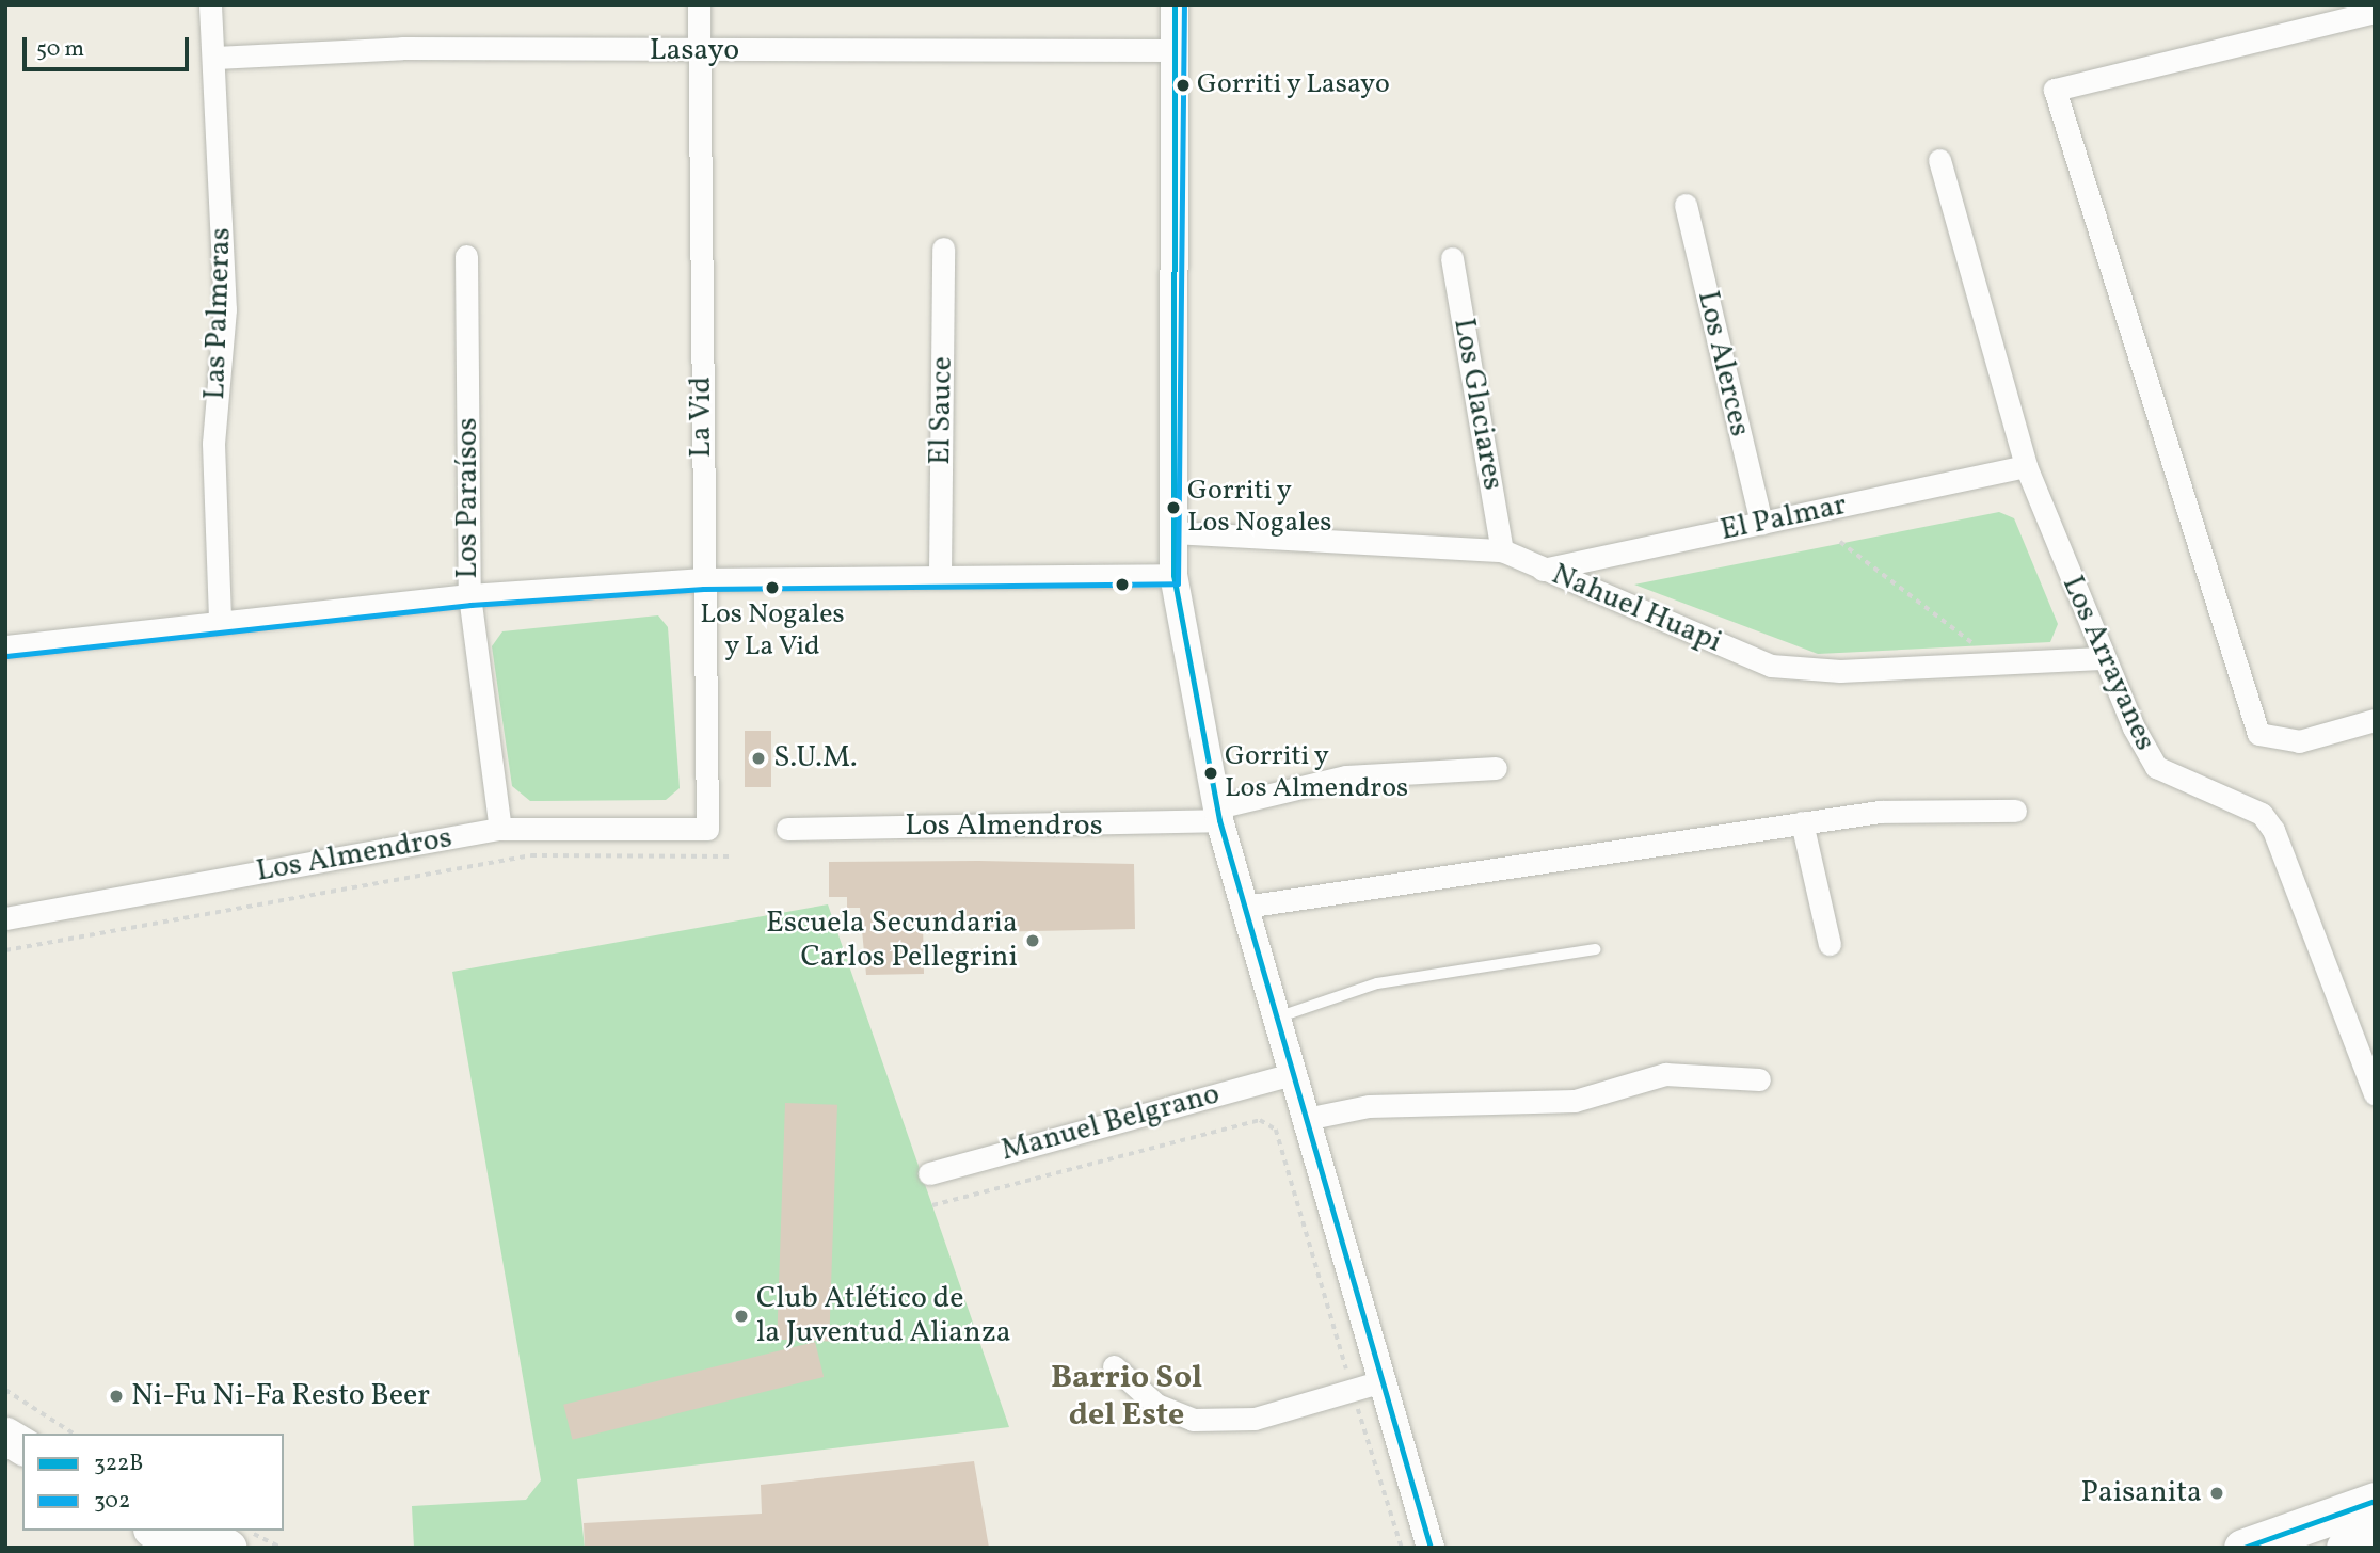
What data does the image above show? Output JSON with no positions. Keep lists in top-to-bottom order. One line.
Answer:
{"streets":{"street":["Lasayo","Las Palmeras","Los Alerces","Los Glaciares","El Sauce","La Vid","Los Paraísos","El Palmar","Nahuel Huapi","Los Arrayanes","Los Almendros","Manuel Belgrano"]},"crossings":[["Lasayo","Las Palmeras"],["Lasayo","La Vid"],["Los Alerces","El Palmar"],["Los Glaciares","Nahuel Huapi"],["La Vid","Los Almendros"],["Los Paraísos","Los Almendros"],["El Palmar","Nahuel Huapi"],["El Palmar","Los Arrayanes"],["Nahuel Huapi","Los Arrayanes"]],"districts":["Barrio Sol del Este"],"places":["Gorriti y Lasayo","Gorriti y Los Nogales","Los Nogales y La Vid","S.U.M.","Gorriti y Los Almendros","Escuela Secundaria Carlos Pellegrini","Club Atlético de la Juventud Alianza","Ni-Fu Ni-Fa Resto Beer","Paisanita"],"lines":["transit line 322B","transit line 302"],"legend":["322B","302"],"scale_bar":"50 m"}
